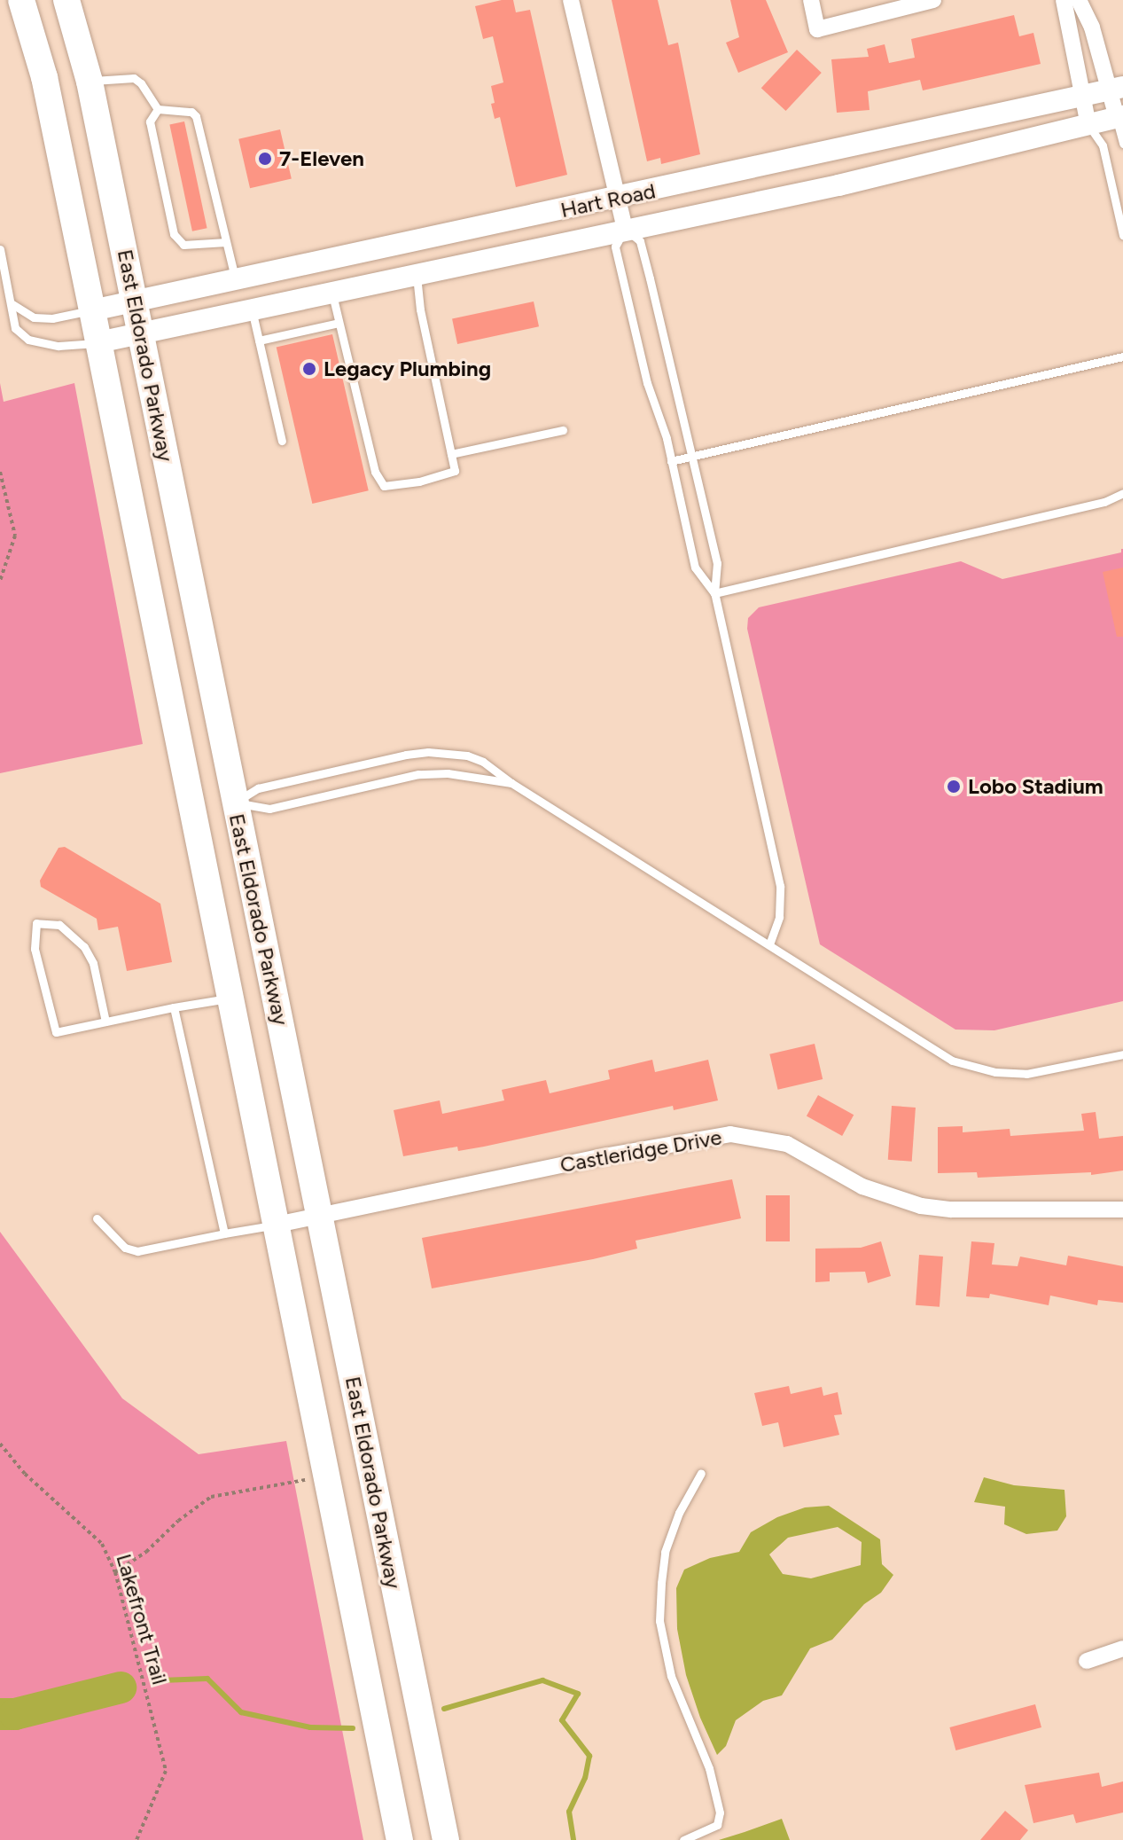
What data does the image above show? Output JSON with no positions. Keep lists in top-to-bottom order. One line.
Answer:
{"streets":{"main road":["East Eldorado Parkway"],"street":["Hart Road","Castleridge Drive"],"path":["Lakefront Trail"]},"crossings":[["Hart Road","East Eldorado Parkway"],["East Eldorado Parkway","Castleridge Drive"]],"places":["7-Eleven","Legacy Plumbing","Lobo Stadium"]}
